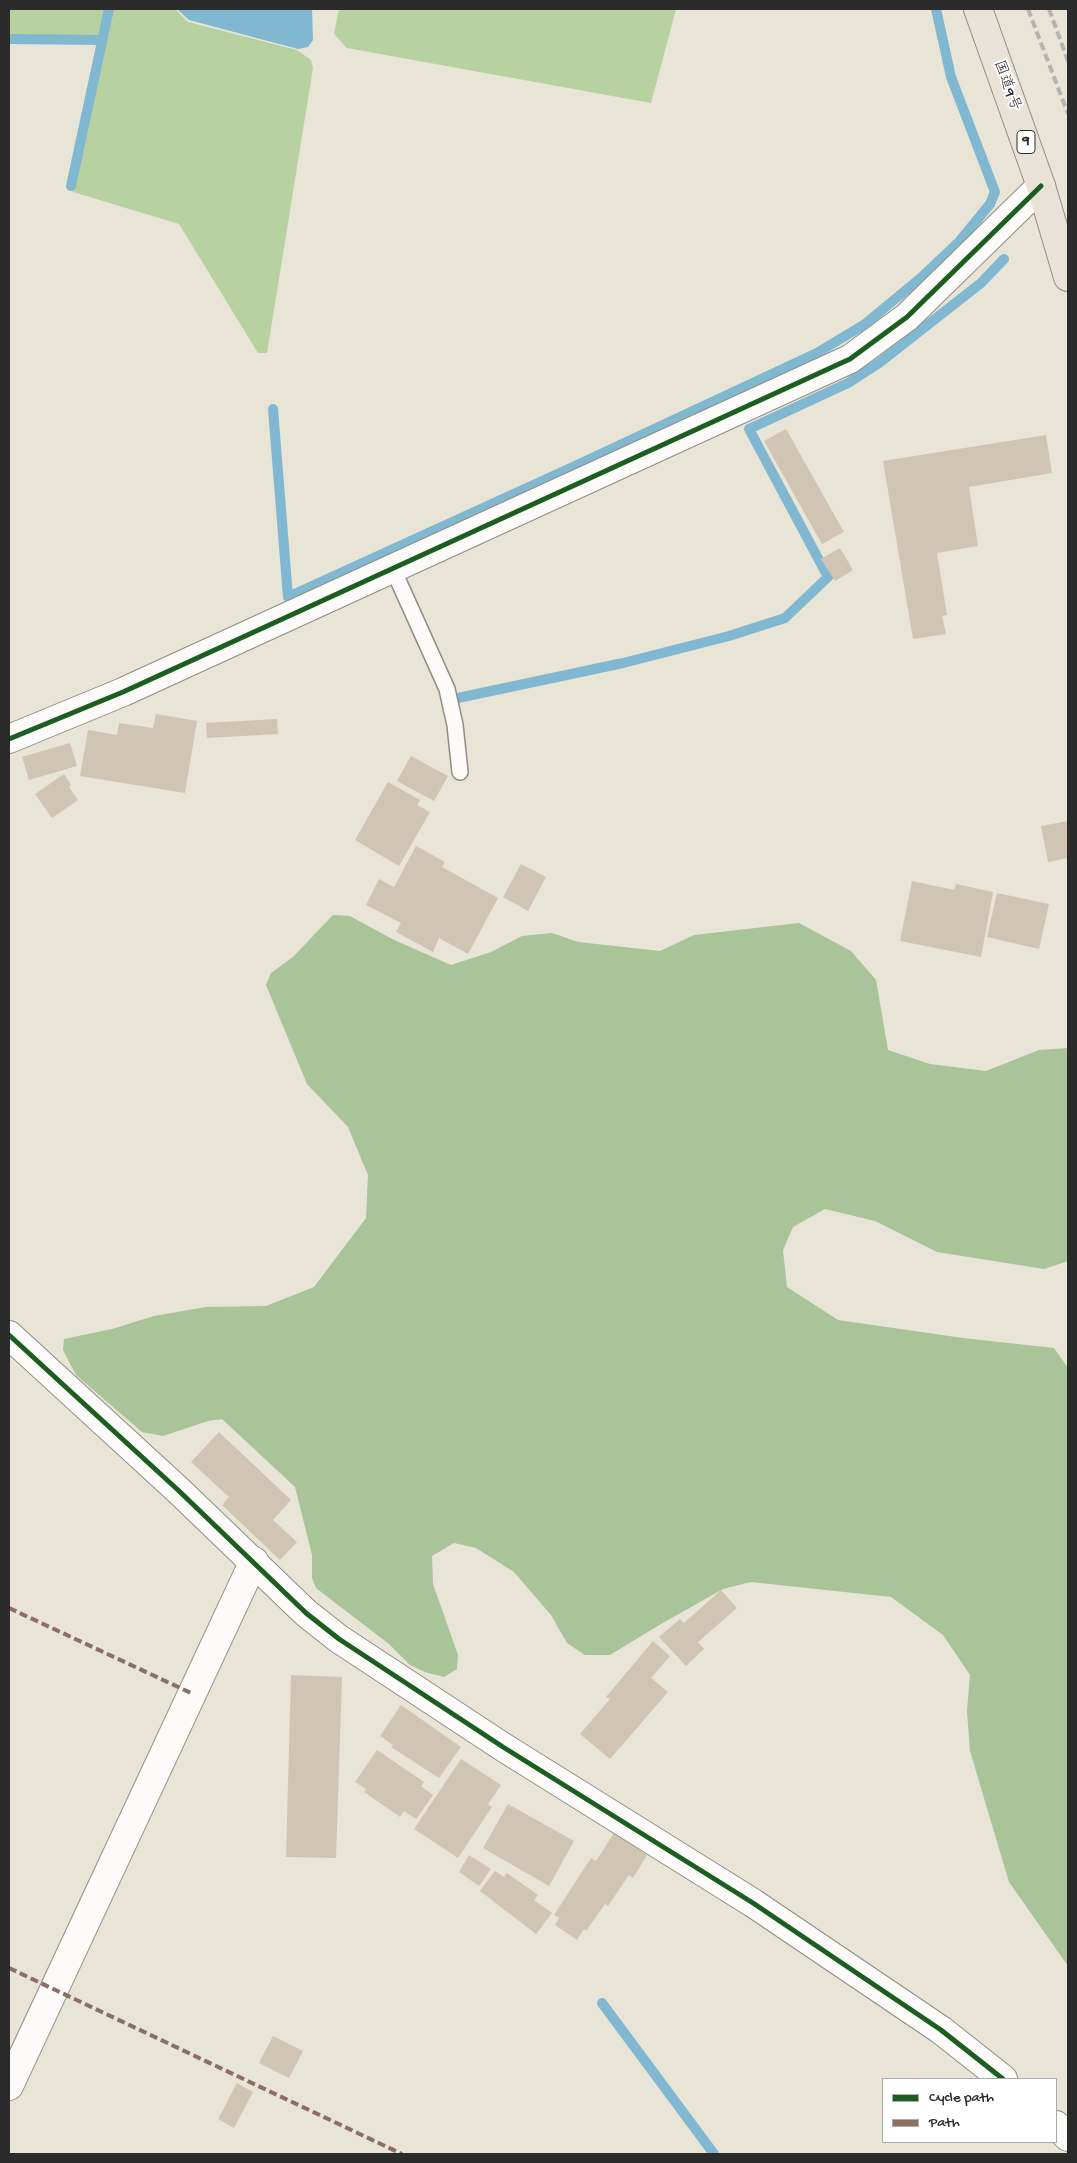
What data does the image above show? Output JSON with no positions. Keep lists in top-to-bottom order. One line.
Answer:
{"streets":{"highway":["国道9号","9"]},"legend":["Cycle path","Path"]}
